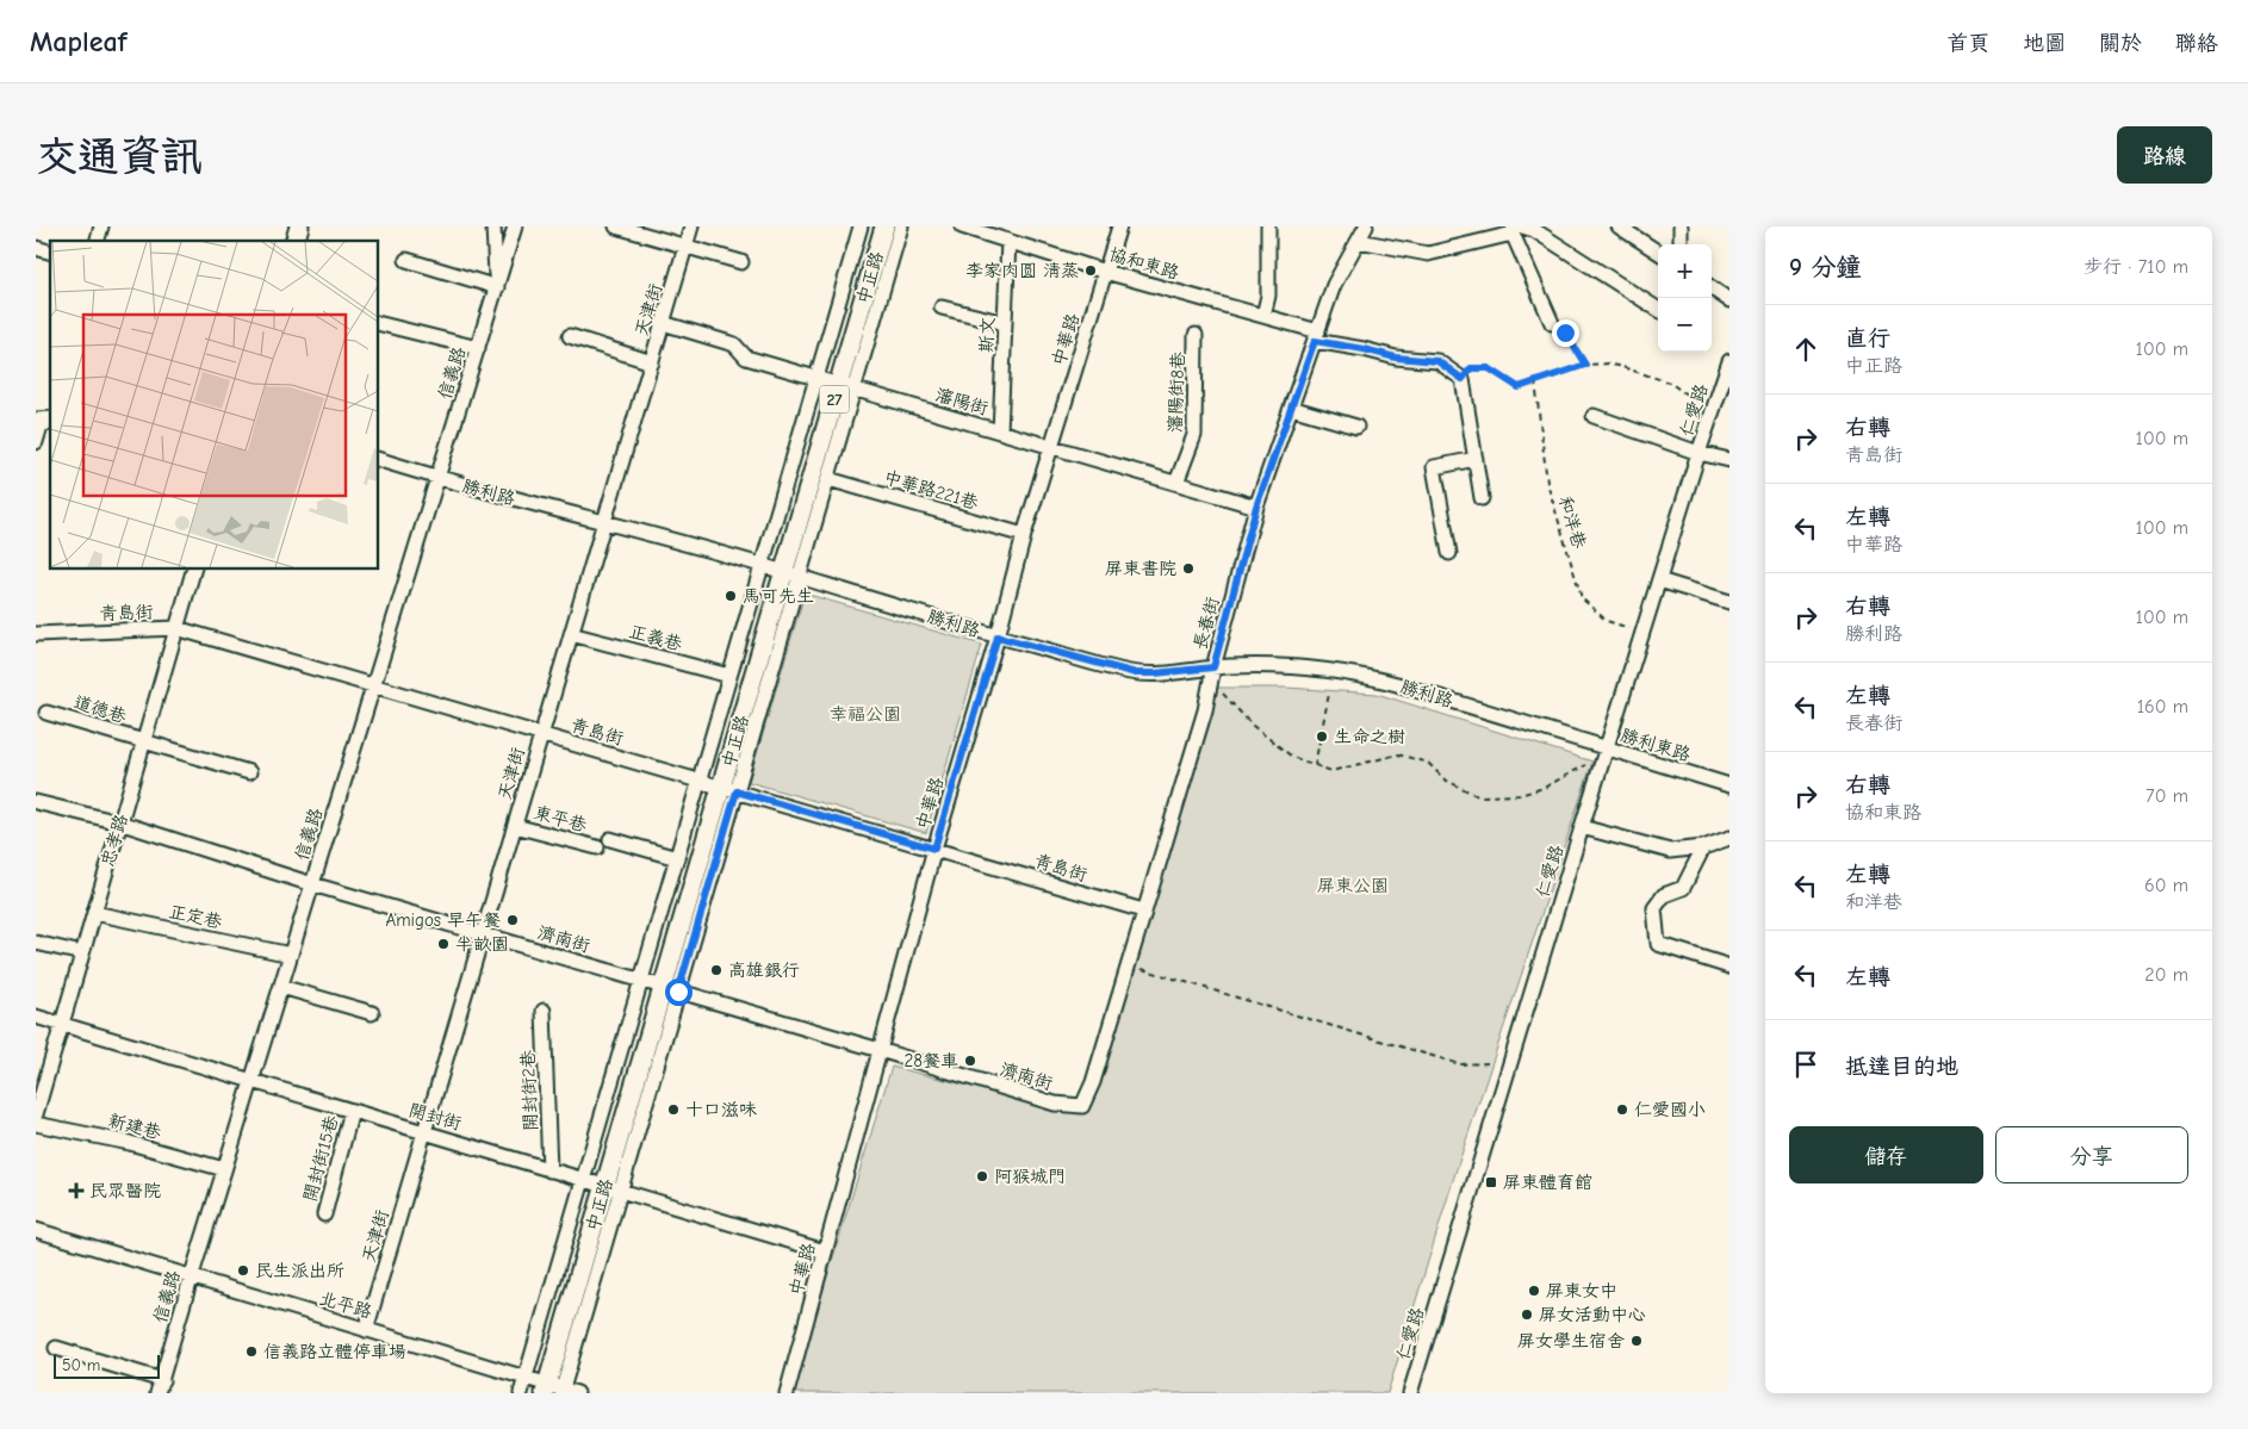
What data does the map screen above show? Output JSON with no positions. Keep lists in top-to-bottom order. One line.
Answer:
{"streets":{"main road":["中正路","27"],"street":["協和東路","天津街","斯文","中華路","信義路","瀋陽街8巷","瀋陽街","仁愛路","中華路221巷","勝利路","青島街","長春街","正義巷","道德巷","勝利東路","東平巷","忠孝路","正定巷","濟南街","開封街2巷","開封街","新建巷","開封街15巷","北平路"],"path":["和洋巷"]},"crossings":[["協和東路","斯文"],["協和東路","中華路"],["協和東路","長春街"],["中正路","瀋陽街"],["中正路","中華路221巷"],["中正路","勝利路"],["中正路","青島街"],["中正路","正義巷"],["中正路","濟南街"],["中正路","開封街"],["中正路","北平路"],["天津街","瀋陽街"],["天津街","勝利路"],["天津街","青島街"],["天津街","正義巷"],["天津街","東平巷"],["天津街","濟南街"],["天津街","開封街"],["天津街","北平路"],["斯文","瀋陽街"],["中華路","瀋陽街"],["中華路","中華路221巷"],["中華路","勝利路"],["中華路","青島街"],["中華路","濟南街"],["中華路","開封街"],["信義路","勝利路"],["信義路","青島街"],["信義路","正定巷"],["信義路","濟南街"],["信義路","開封街"],["信義路","新建巷"],["信義路","北平路"],["瀋陽街8巷","瀋陽街"],["瀋陽街","長春街"],["仁愛路","勝利路"],["仁愛路","和洋巷"],["仁愛路","勝利東路"],["勝利路","長春街"],["勝利路","勝利東路"],["青島街","長春街"],["青島街","忠孝路"],["長春街","濟南街"],["道德巷","忠孝路"],["忠孝路","正定巷"],["忠孝路","濟南街"],["忠孝路","開封街"],["開封街2巷","開封街"],["開封街","開封街15巷"]],"parks":["幸福公園","屏東公園"],"places":{"other":["李家肉圆 清蒸","屏東書院","馬可先生","生命之樹","Amigos 早午餐","半畝園","高雄銀行","28餐車","十口滋味","仁愛國小","阿猴城門","民生派出所","屏東女中","屏女活動中心","屏女學生宿舍","信義路立體停車場"],"transit":["屏東體育館"],"health":["民眾醫院"]},"scale_bar":"50 m","page":{"header":"Mapleaf","nav":["首頁","地圖","關於","聯絡"],"buttons":["路線",["儲存","分享"]],"title":"交通資訊","heading":["9 分鐘","步行 · 710 m"],"map_buttons":["+","−"],"list":[["直行","中正路","100 m"],["右轉","青島街","100 m"],["左轉","中華路","100 m"],["右轉","勝利路","100 m"],["左轉","長春街","160 m"],["右轉","協和東路","70 m"],["左轉","和洋巷","60 m"],["左轉","20 m"],"抵達目的地"],"scale":"50 m"}}
